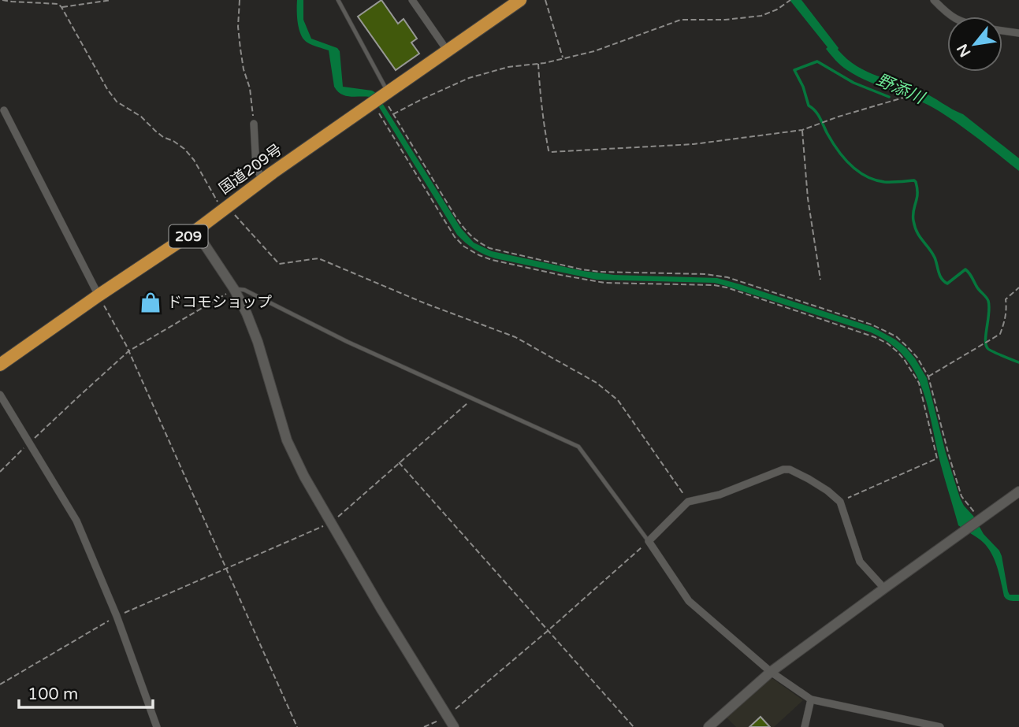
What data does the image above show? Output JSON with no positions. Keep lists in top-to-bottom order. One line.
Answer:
{"streets":{"highway":["国道209号","209"]},"water":["野添川"],"places":{"shop":["ドコモショップ"]},"scale_bar":"100 m","north":"bottom left"}
